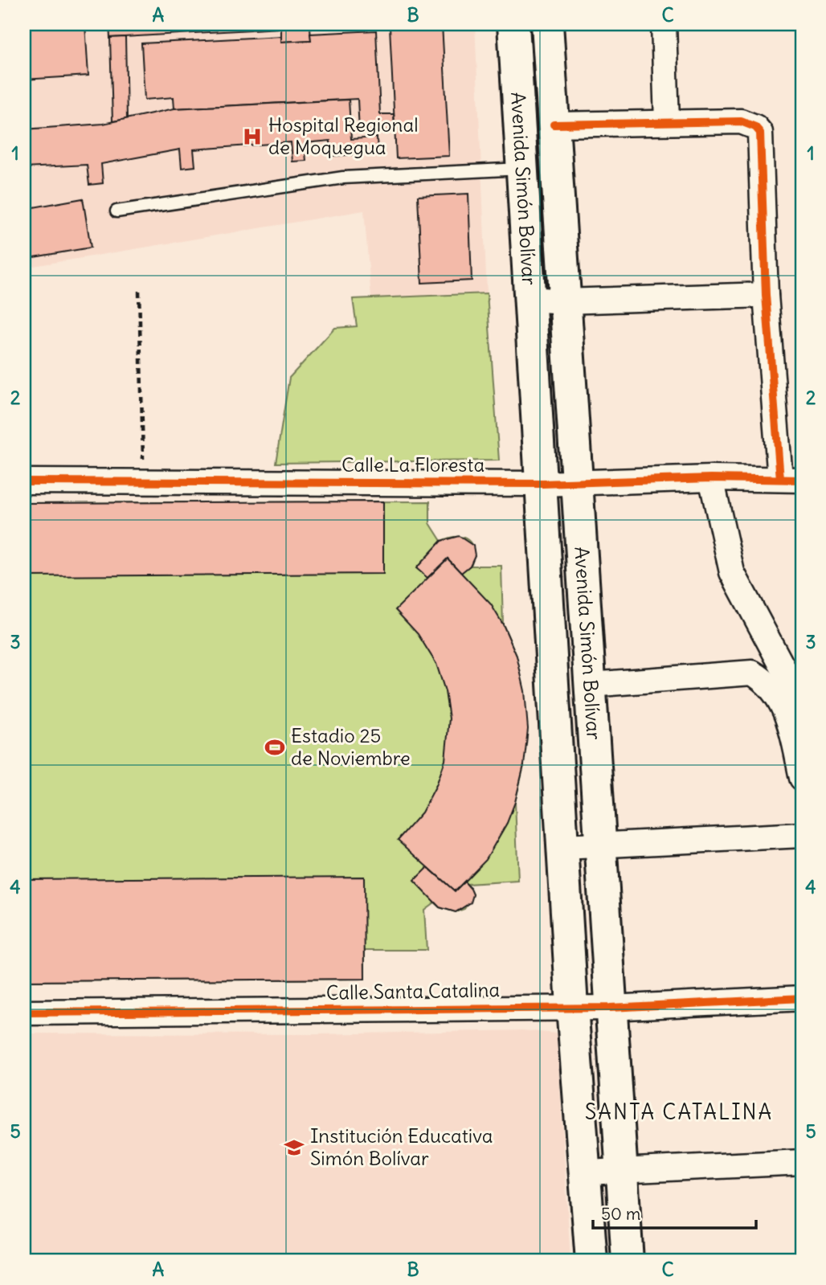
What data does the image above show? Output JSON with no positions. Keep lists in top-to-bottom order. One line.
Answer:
{"streets":{"main road":["Avenida Simón Bolívar"],"street":["Calle La Floresta","Calle Santa Catalina"]},"crossings":[["Avenida Simón Bolívar","Calle La Floresta"],["Avenida Simón Bolívar","Calle Santa Catalina"]],"districts":["SANTA CATALINA"],"places":{"hospital":["Hospital Regional de Moquegua"],"sports":["Estadio 25 de Noviembre"],"school or university":["Institución Educativa Simón Bolívar"]},"scale_bar":"50 m","grid":{"columns":["A","B","C"],"rows":["1","2","3","4","5"]}}
